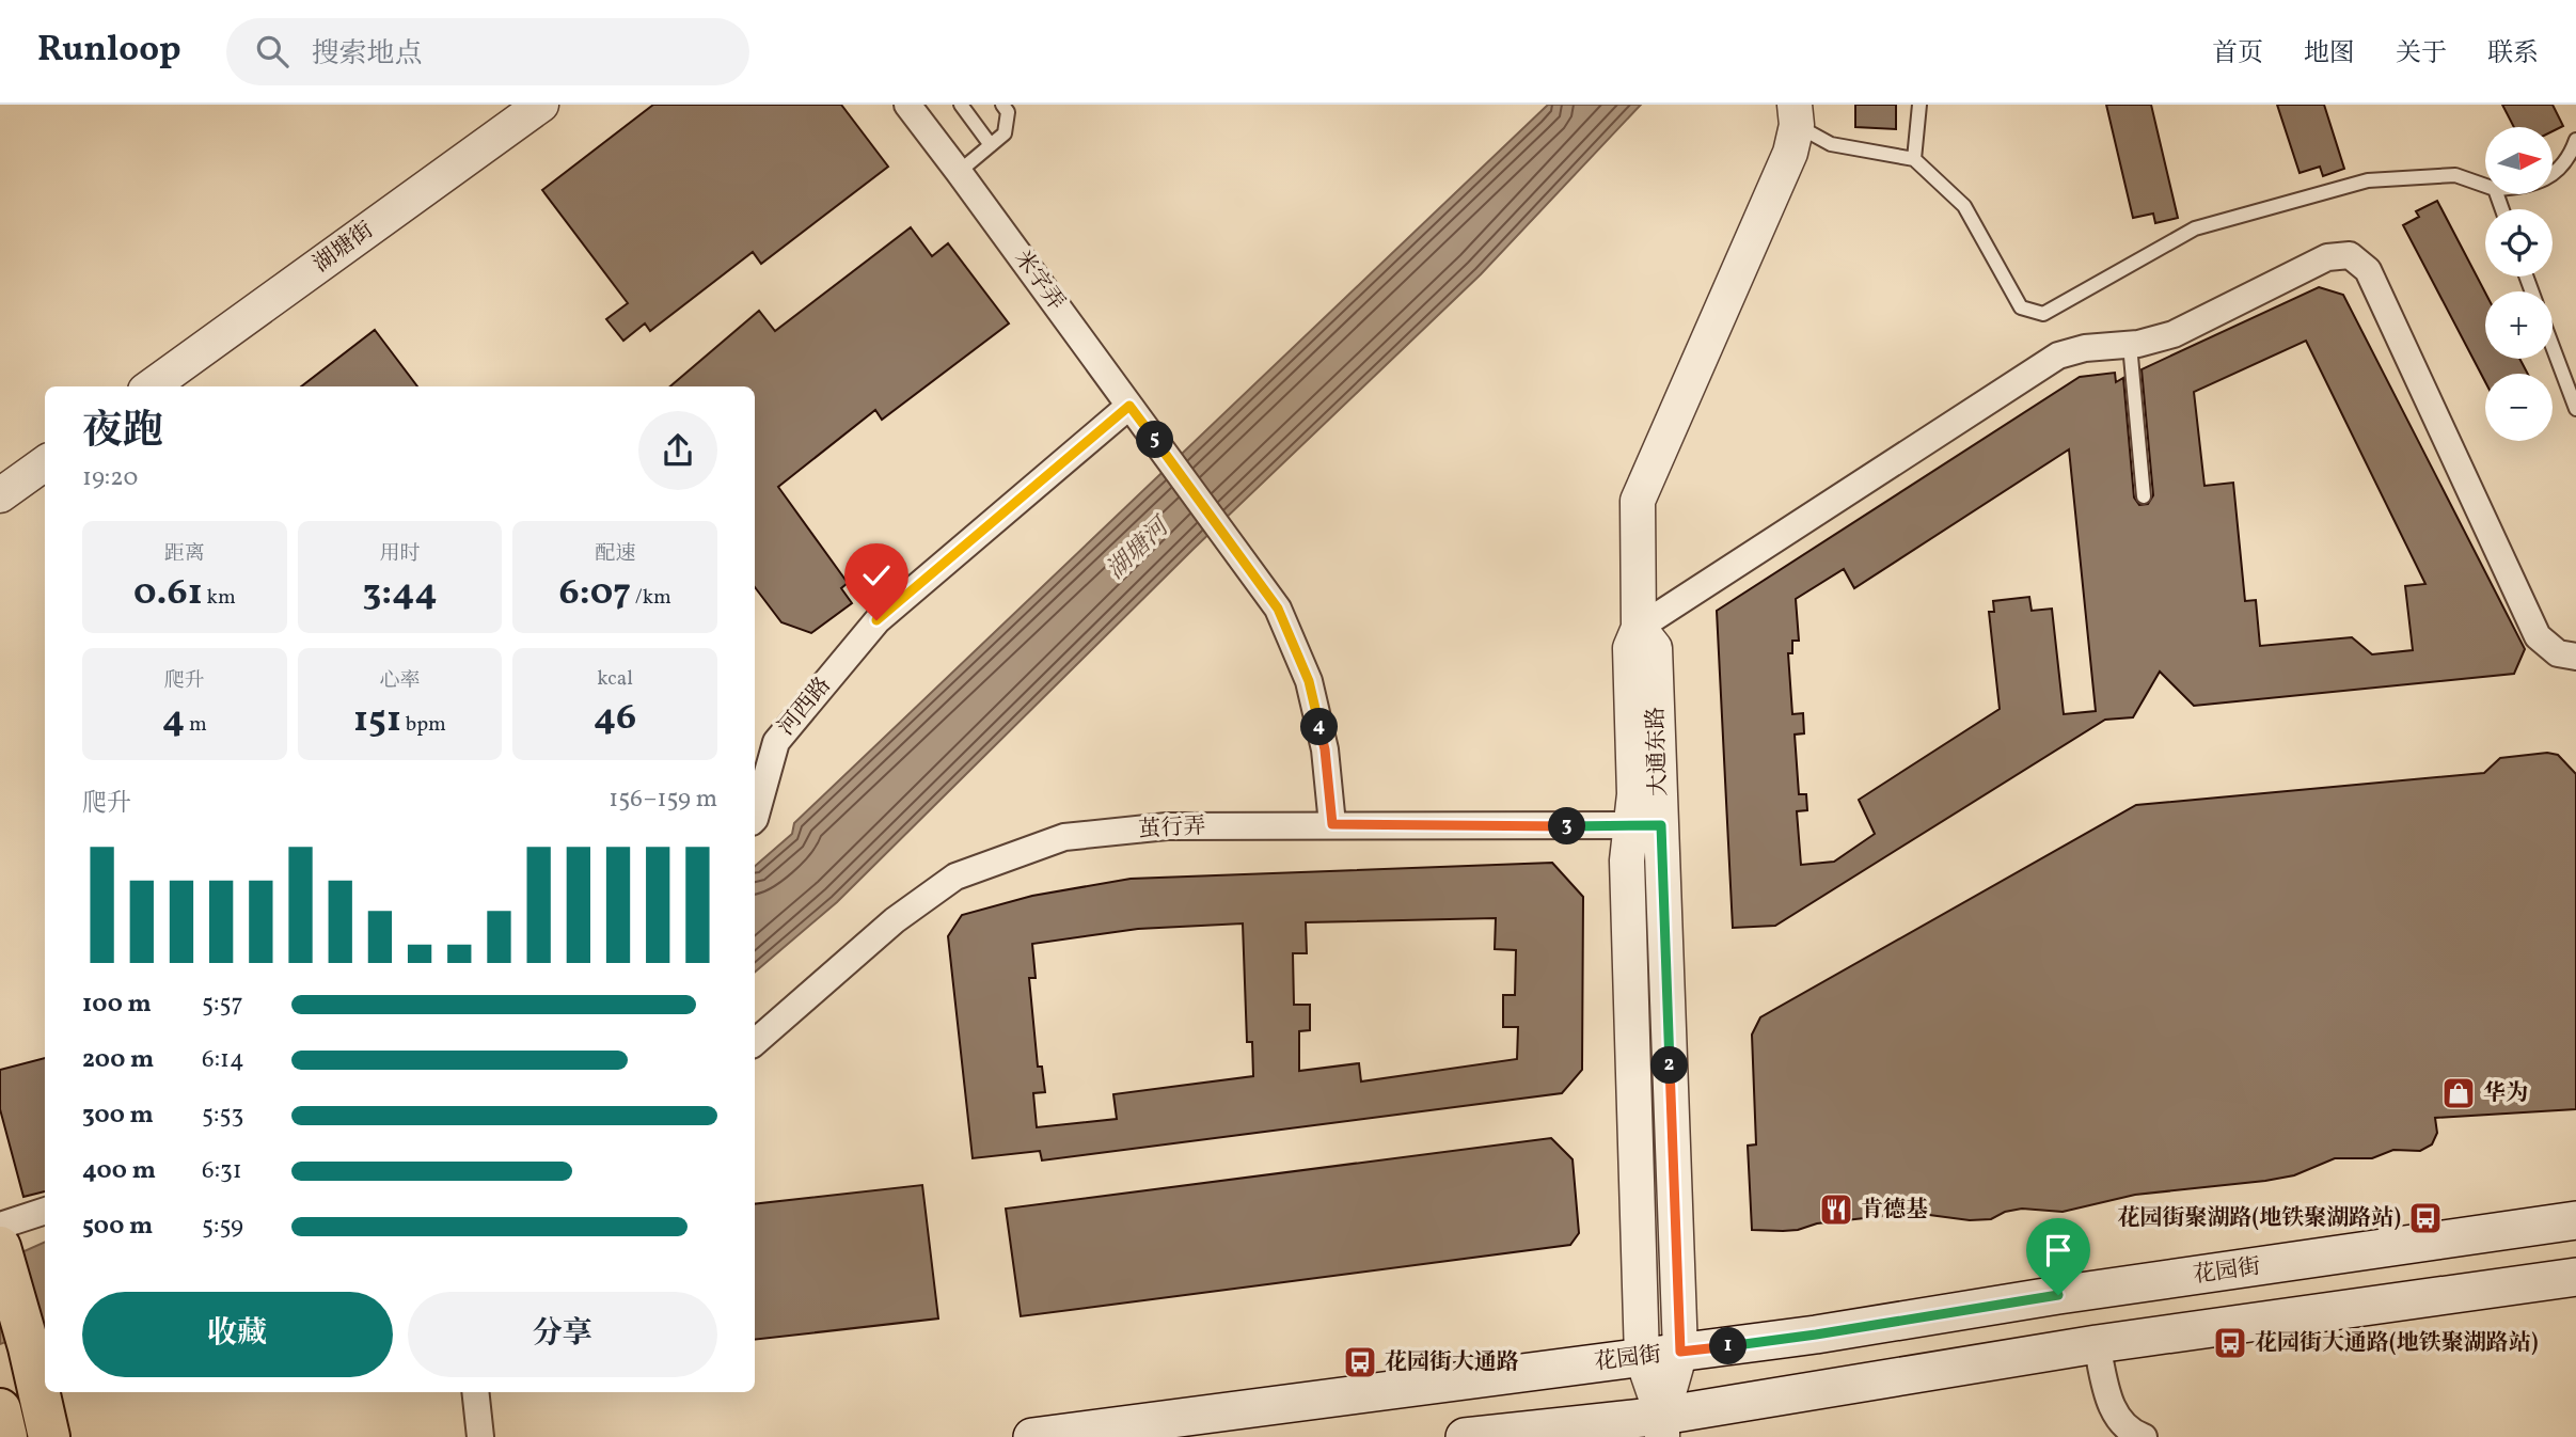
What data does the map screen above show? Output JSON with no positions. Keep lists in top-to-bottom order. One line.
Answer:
{"streets":{"main road":["花园街"],"street":["湖塘街","米字弄","河西路","大通东路","茧行弄"]},"crossings":[["米字弄","河西路"],["米字弄","茧行弄"],["大通东路","茧行弄"],["大通东路","花园街"]],"water":["湖塘河"],"places":{"shop":["华为"],"restaurant":["肯德基"],"bus stop":["花园街聚湖路(地铁聚湖路站)","花园街大通路(地铁聚湖路站)","花园街大通路"]},"north":"right","page":{"header":"Runloop","search":"搜索地点","nav":["首页","地图","关于","联系"],"map_buttons":["+","−"],"heading":["夜跑","19:20"],"pins":["5","4","3","2","1"],"stats":[["距离","0.61 km"],["用时","3:44"],["配速","6:07 /km"],["爬升","4 m"],["心率","151 bpm"],["kcal","46"]],"chart":["爬升","156–159 m"],"list":[{"name":"100 m","note":"5:57"},{"name":"200 m","note":"6:14"},{"name":"300 m","note":"5:53"},{"name":"400 m","note":"6:31"},{"name":"500 m","note":"5:59"}],"buttons":["收藏","分享"]}}
